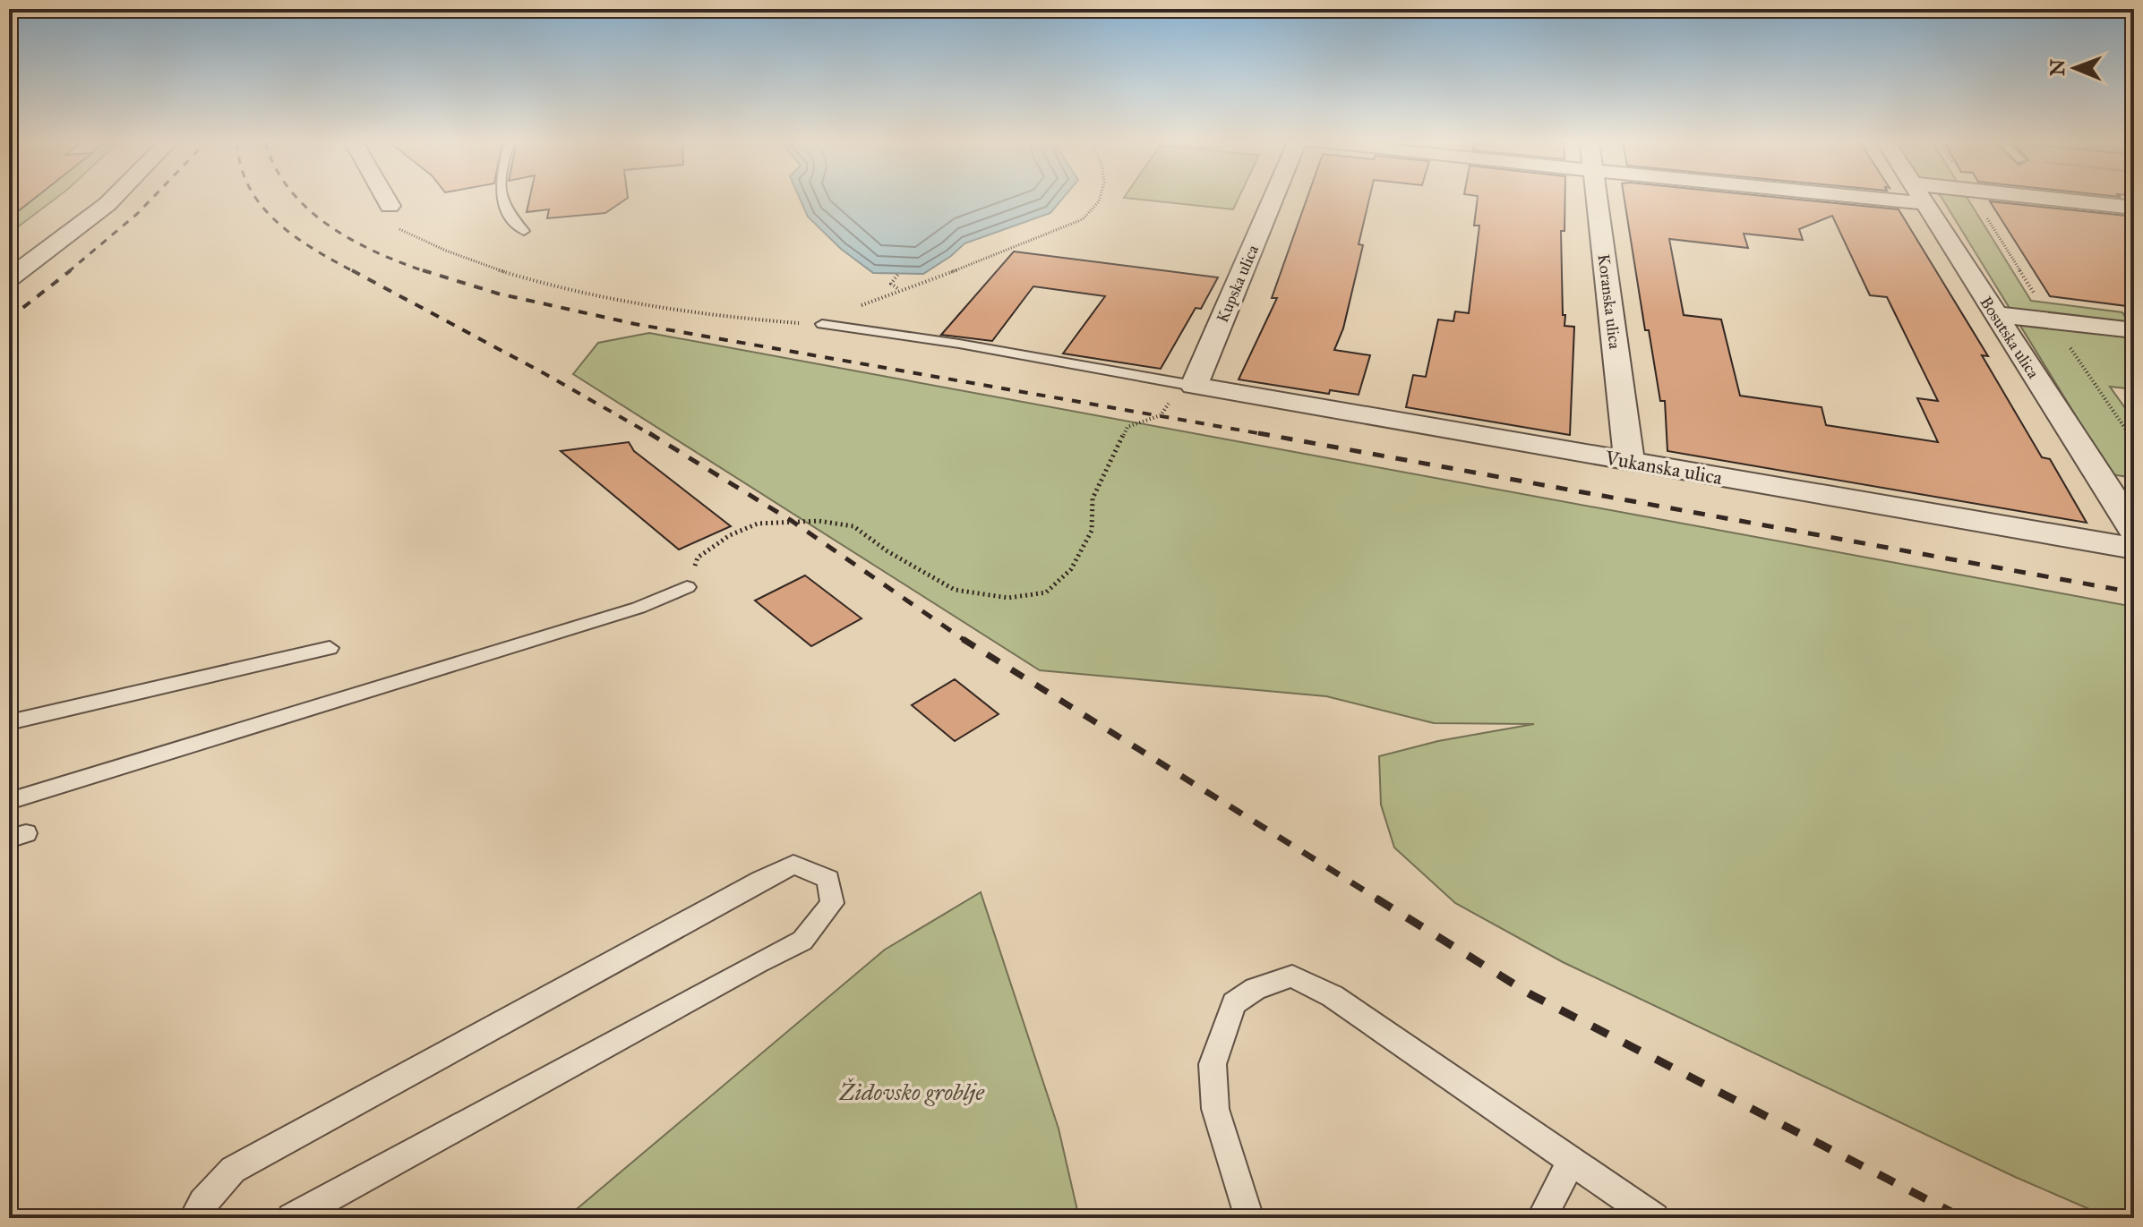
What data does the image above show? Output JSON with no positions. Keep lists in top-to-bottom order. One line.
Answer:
{"streets":{"street":["Kupska ulica","Koranska ulica","Bosutska ulica","Vukanska ulica"]},"crossings":[["Kupska ulica","Vukanska ulica"],["Koranska ulica","Vukanska ulica"]],"parks":["Židovsko groblje"],"north":"left"}
